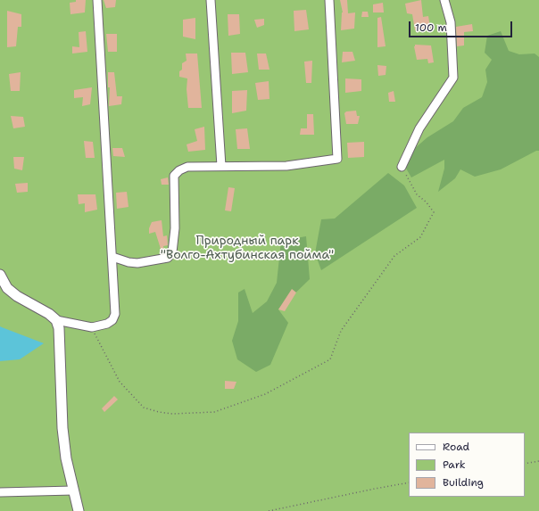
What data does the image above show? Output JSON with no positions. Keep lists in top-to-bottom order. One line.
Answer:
{"parks":["Природный парк \"Волго-Ахтубинская пойма\""],"legend":["Road","Park","Building"],"scale_bar":"100 m"}
